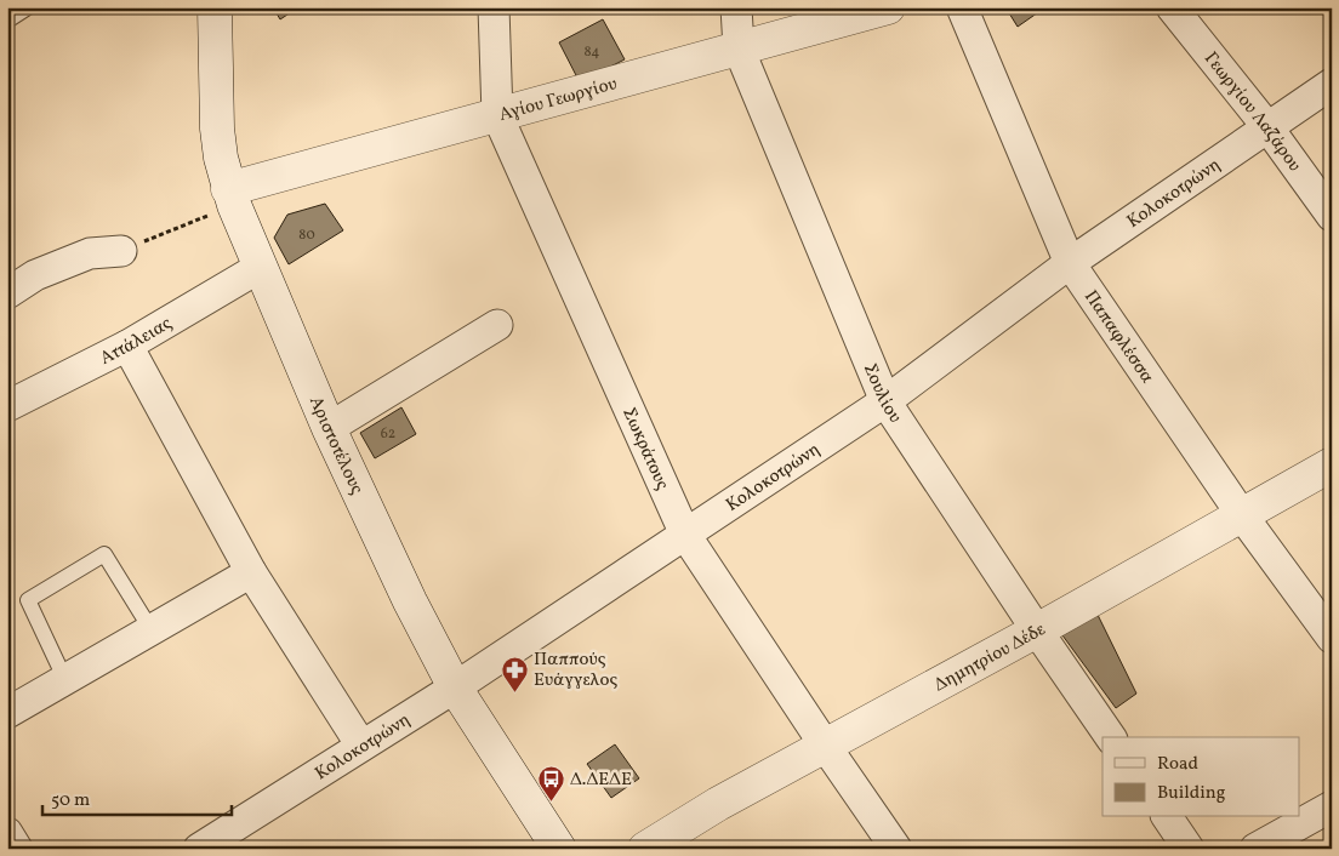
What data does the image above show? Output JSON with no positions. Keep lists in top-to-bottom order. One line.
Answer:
{"streets":{"street":["Αγίου Γεωργίου","Γεωργίου Λαζάρου","Κολοκοτρώνη","Παπαφλέσσα","Αττάλειας","Σουλίου","Αριστοτέλους","Σωκράτους","Δημητρίου Δέδε"]},"crossings":[["Αγίου Γεωργίου","Σουλίου"],["Αγίου Γεωργίου","Αριστοτέλους"],["Αγίου Γεωργίου","Σωκράτους"],["Γεωργίου Λαζάρου","Κολοκοτρώνη"],["Κολοκοτρώνη","Παπαφλέσσα"],["Κολοκοτρώνη","Σουλίου"],["Κολοκοτρώνη","Αριστοτέλους"],["Κολοκοτρώνη","Σωκράτους"],["Παπαφλέσσα","Δημητρίου Δέδε"],["Αττάλειας","Αριστοτέλους"],["Σουλίου","Δημητρίου Δέδε"],["Σωκράτους","Δημητρίου Δέδε"]],"places":{"pharmacy":["Παππούς Ευάγγελος"],"bus stop":["Δ.ΔΕΔΕ"]},"house_numbers":["84","80","62"],"legend":["Road","Building"],"scale_bar":"50 m"}
